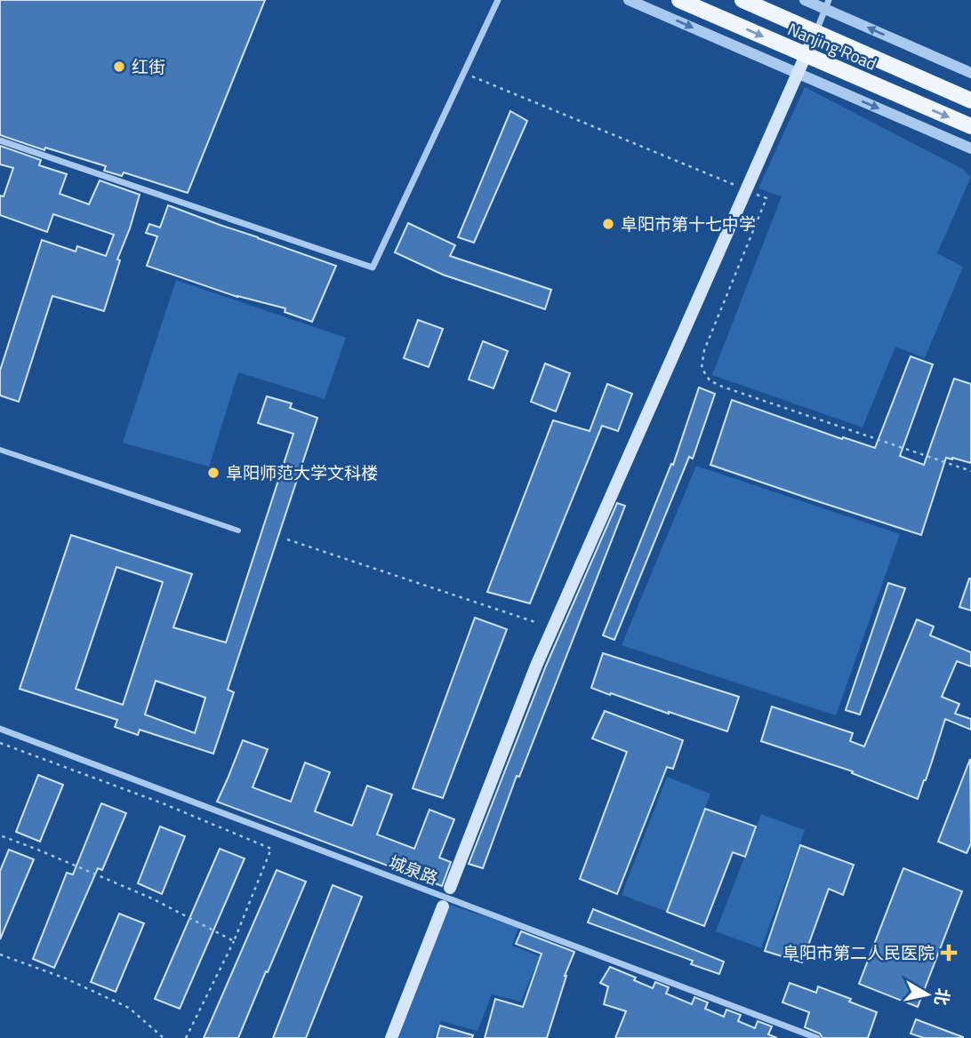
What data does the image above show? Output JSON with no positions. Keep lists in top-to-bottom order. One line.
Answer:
{"streets":{"main road":["Nanjing Road"],"street":["城泉路"]},"places":{"other":["红街","阜阳市第十七中学","阜阳师范大学文科楼"],"health":["阜阳市第二人民医院"]},"north":"right"}
